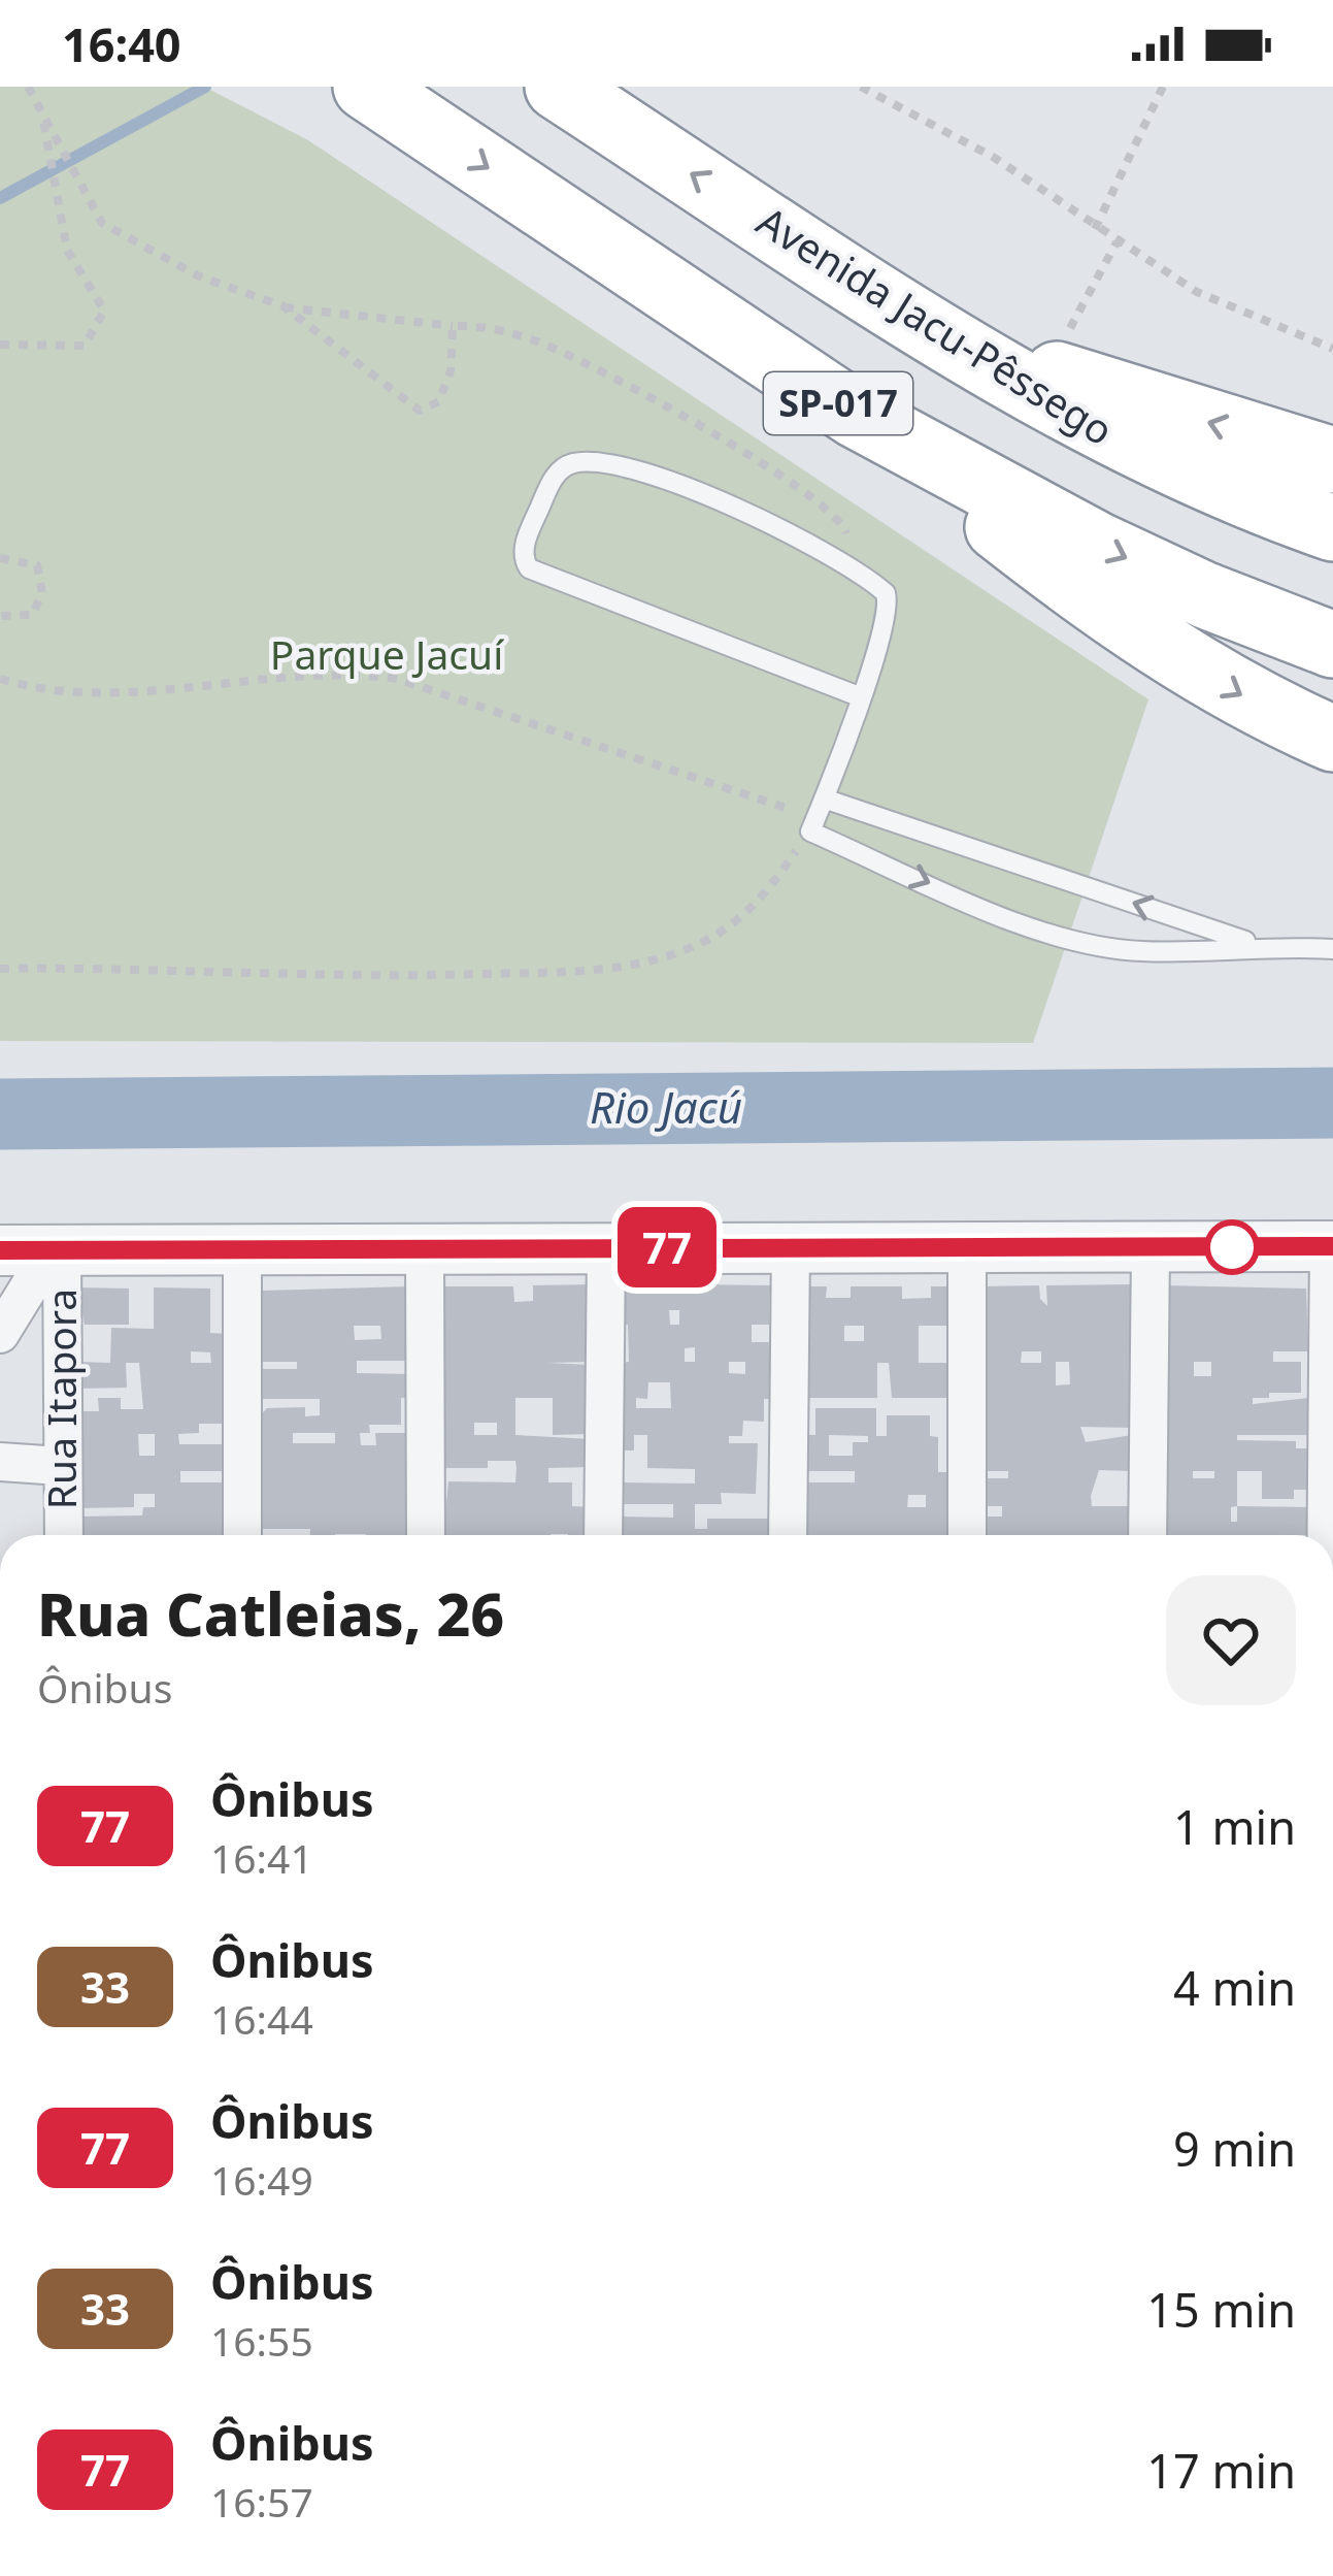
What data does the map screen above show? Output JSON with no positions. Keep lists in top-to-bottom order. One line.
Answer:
{"streets":{"highway":["Avenida Jacu-Pêssego","SP-017"],"street":["Rua Itapora"]},"water":["Rio Jacú"],"parks":["Parque Jacuí"],"lines":["bus line 77"],"page":{"status":"16:40","on_map":"77","heading":["Rua Catleias, 26","Ônibus"],"list":[{"mark":"77","name":"Ônibus","note":"16:41","value":"1 min"},{"mark":"33","name":"Ônibus","note":"16:44","value":"4 min"},{"mark":"77","name":"Ônibus","note":"16:49","value":"9 min"},{"mark":"33","name":"Ônibus","note":"16:55","value":"15 min"},{"mark":"77","name":"Ônibus","note":"16:57","value":"17 min"}]}}
